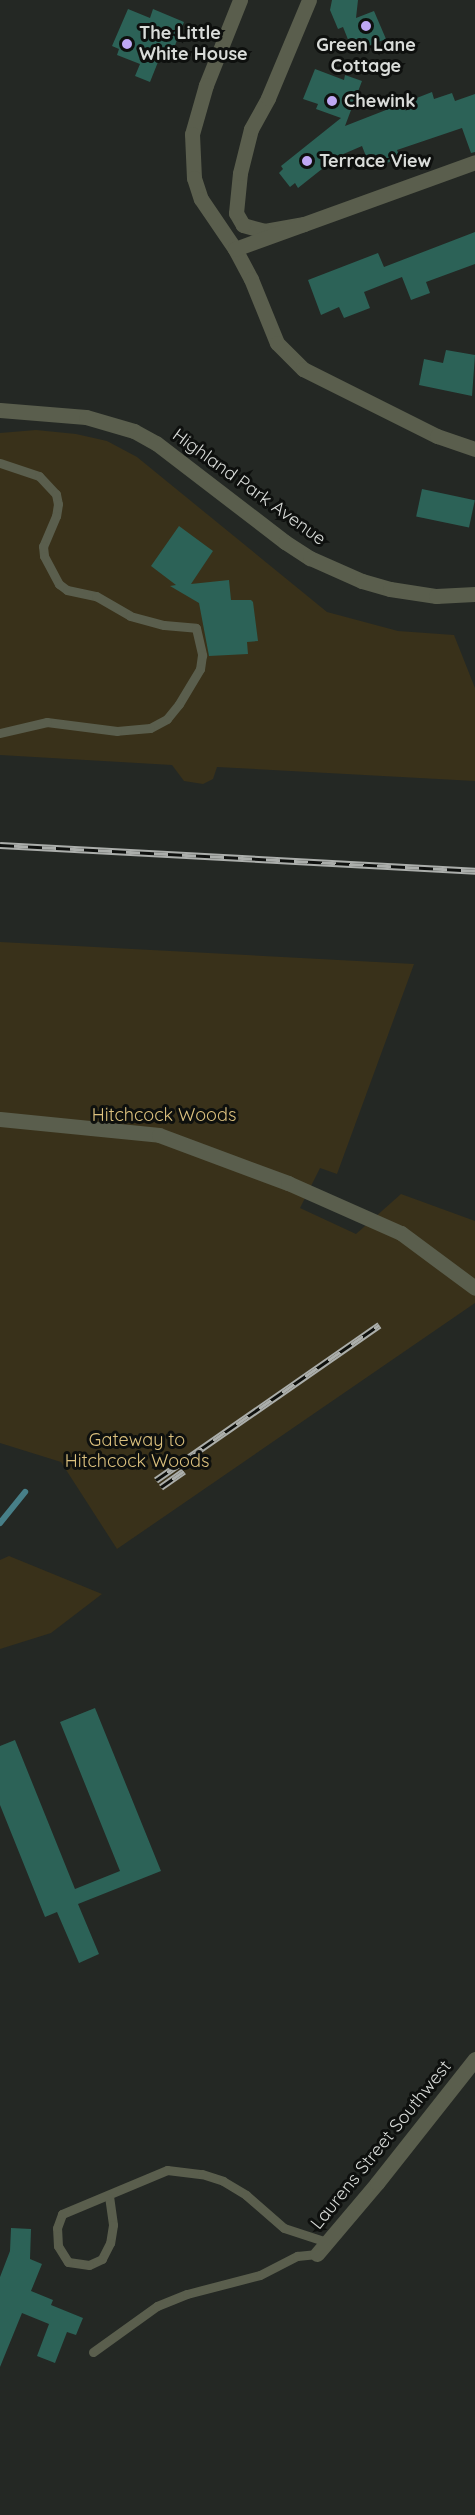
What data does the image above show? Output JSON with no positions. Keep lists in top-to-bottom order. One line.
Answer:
{"streets":{"street":["Highland Park Avenue","Laurens Street Southwest"]},"parks":["Hitchcock Woods","Gateway to Hitchcock Woods"],"places":["Green Lane Cottage","The Little White House","Chewink","Terrace View"]}
